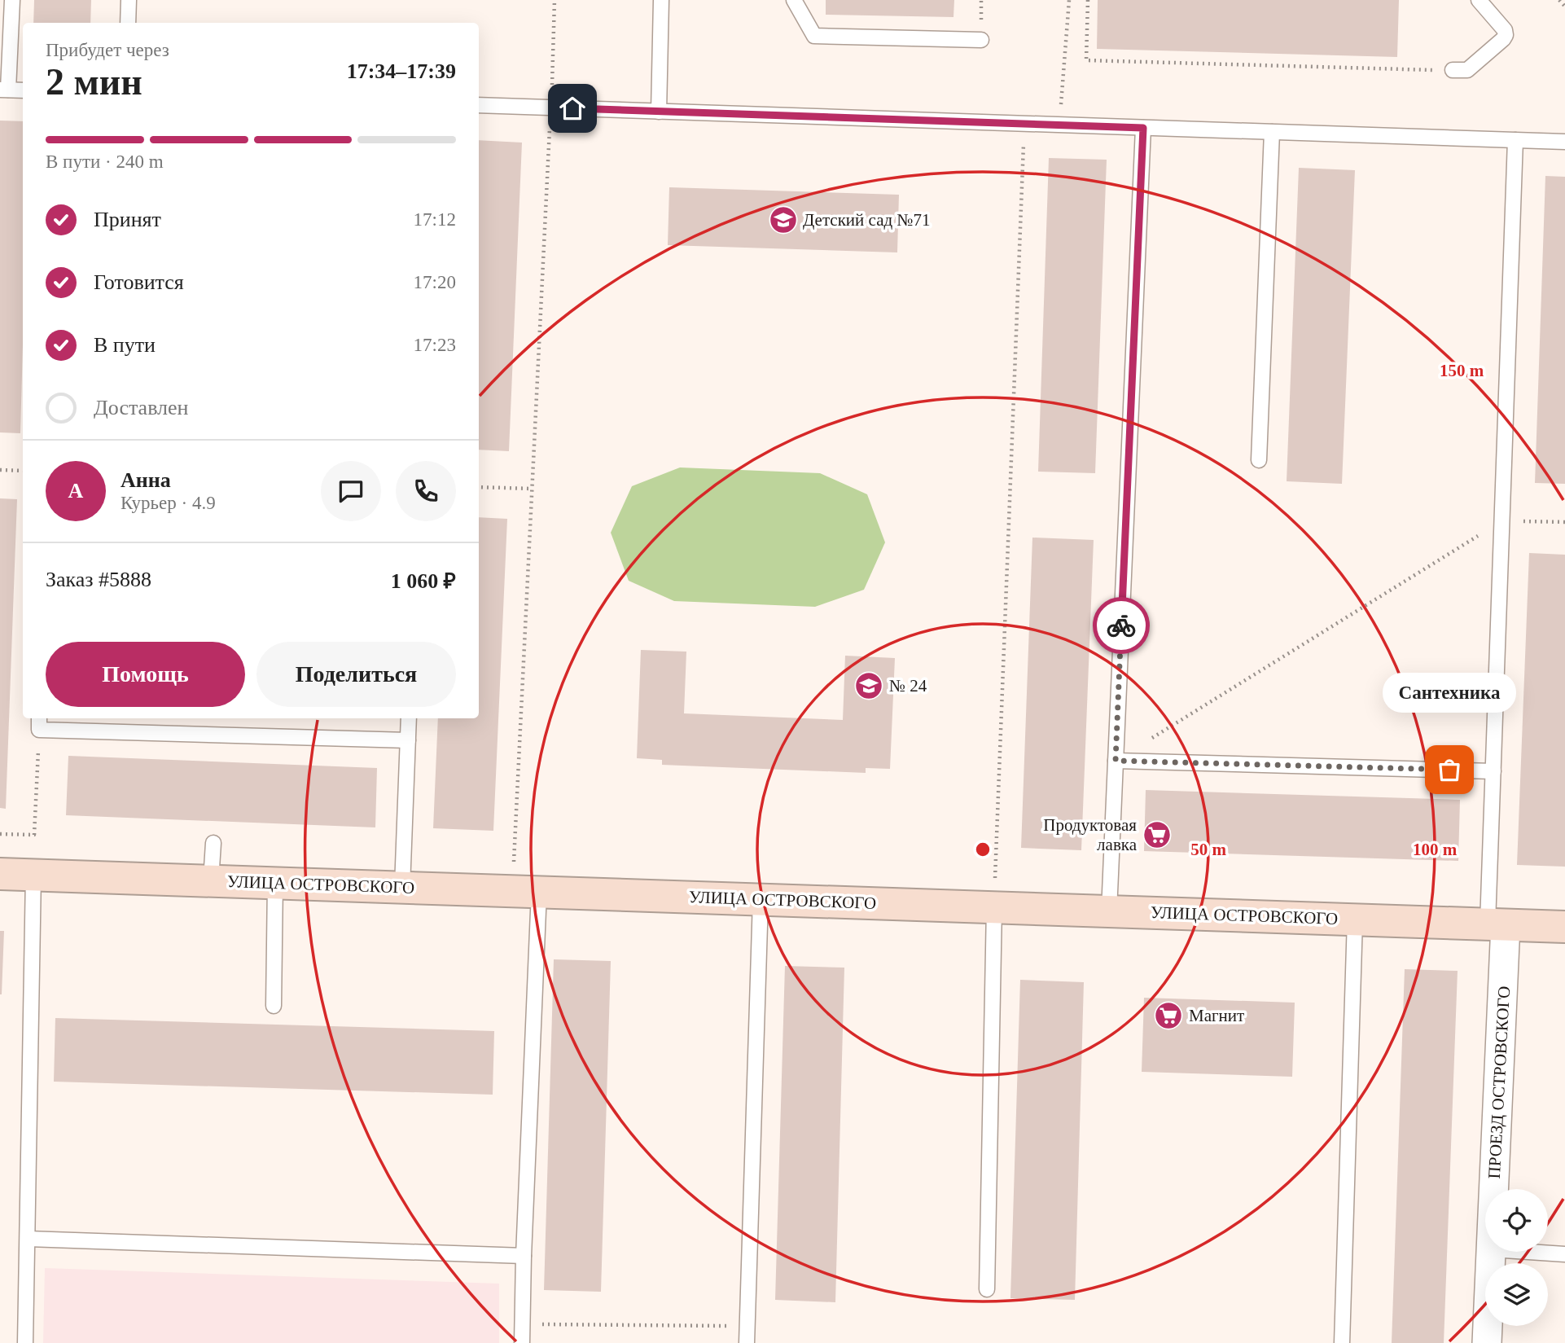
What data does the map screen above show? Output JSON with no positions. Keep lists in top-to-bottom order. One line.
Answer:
{"streets":{"street":["УЛИЦА ОСТРОВСКОГО","ПРОЕЗД ОСТРОВСКОГО"]},"crossings":[["УЛИЦА ОСТРОВСКОГО","ПРОЕЗД ОСТРОВСКОГО"]],"places":{"school or university":["Детский сад №71","№ 24"],"other":["Сантехника"],"supermarket":["Продуктовая лавка","Магнит"]},"page":{"heading":["2 мин","Прибудет через","17:34–17:39"],"panel":["Анна","Курьер · 4.9","Заказ #5888","1 060 ₽"],"bar":"В пути · 240 m","list":[["Принят","17:12"],["Готовится","17:20"],["В пути","17:23"],"Доставлен"],"round":"А","buttons":["Помощь","Поделиться"],"bubble":"Сантехника"},"rings":["150 m","50 m","100 m"]}
